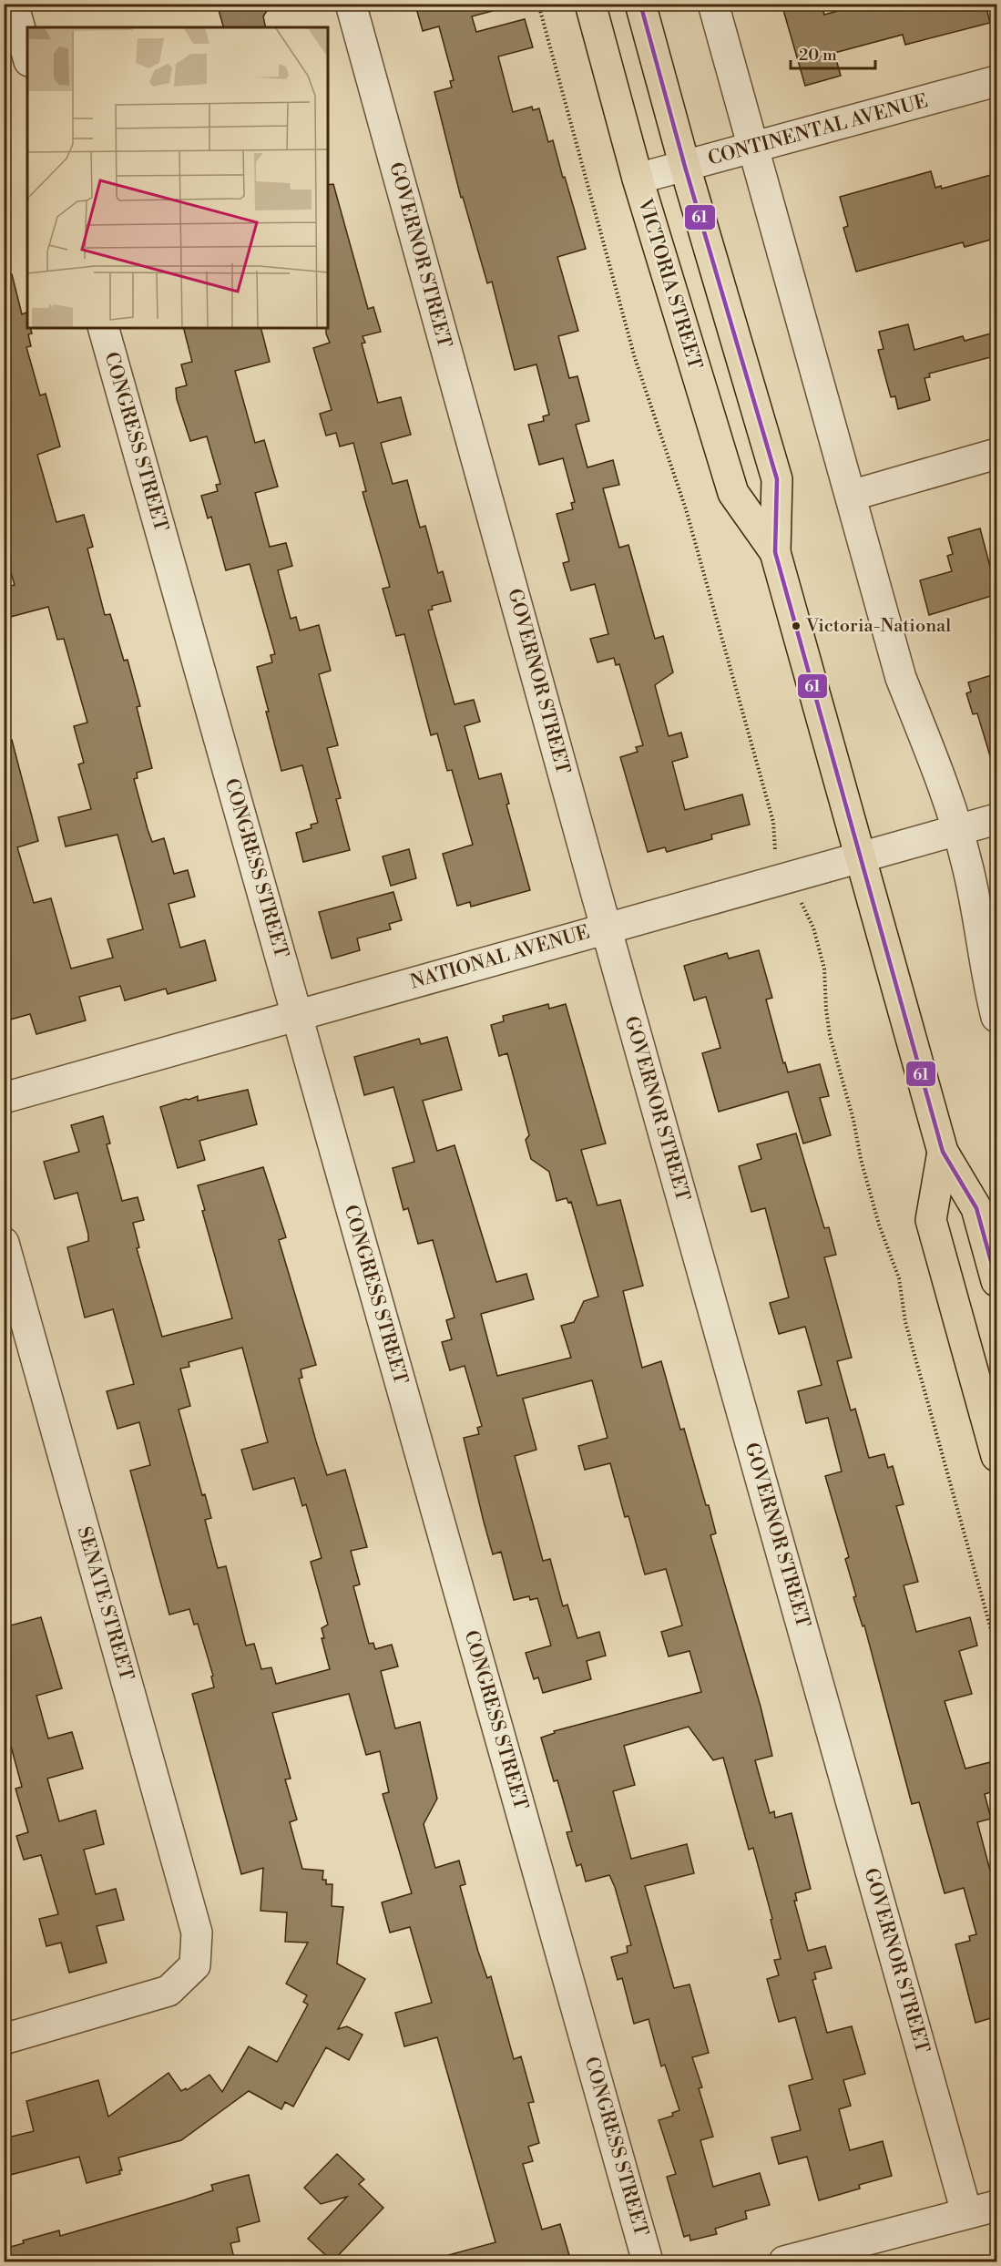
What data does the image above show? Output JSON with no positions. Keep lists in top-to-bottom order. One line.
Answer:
{"streets":{"main road":["VICTORIA STREET"],"street":["CONTINENTAL AVENUE","GOVERNOR STREET","CONGRESS STREET","NATIONAL AVENUE","SENATE STREET"]},"crossings":[["CONTINENTAL AVENUE","VICTORIA STREET"],["GOVERNOR STREET","NATIONAL AVENUE"],["VICTORIA STREET","NATIONAL AVENUE"],["CONGRESS STREET","NATIONAL AVENUE"]],"places":["Victoria-National"],"lines":["transit line 61"],"scale_bar":"20 m"}
